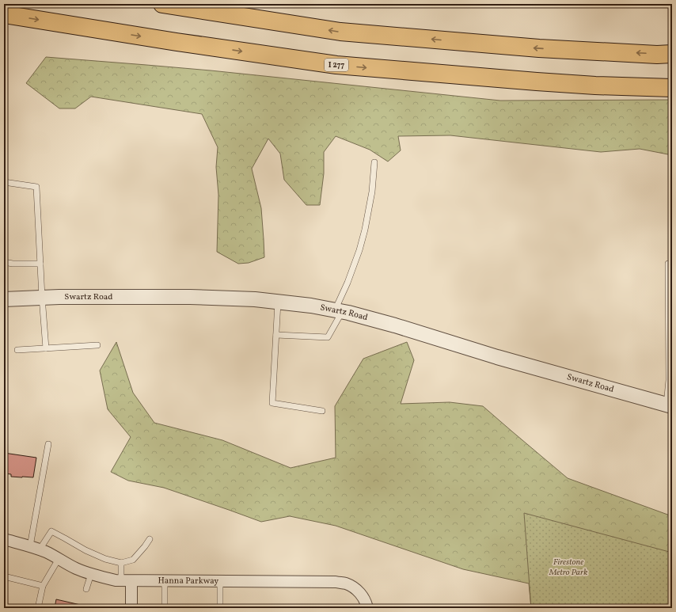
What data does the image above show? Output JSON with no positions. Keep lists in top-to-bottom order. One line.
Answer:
{"streets":{"highway":["I 277"],"street":["Swartz Road","Hanna Parkway"]},"parks":["Firestone Metro Park"]}
